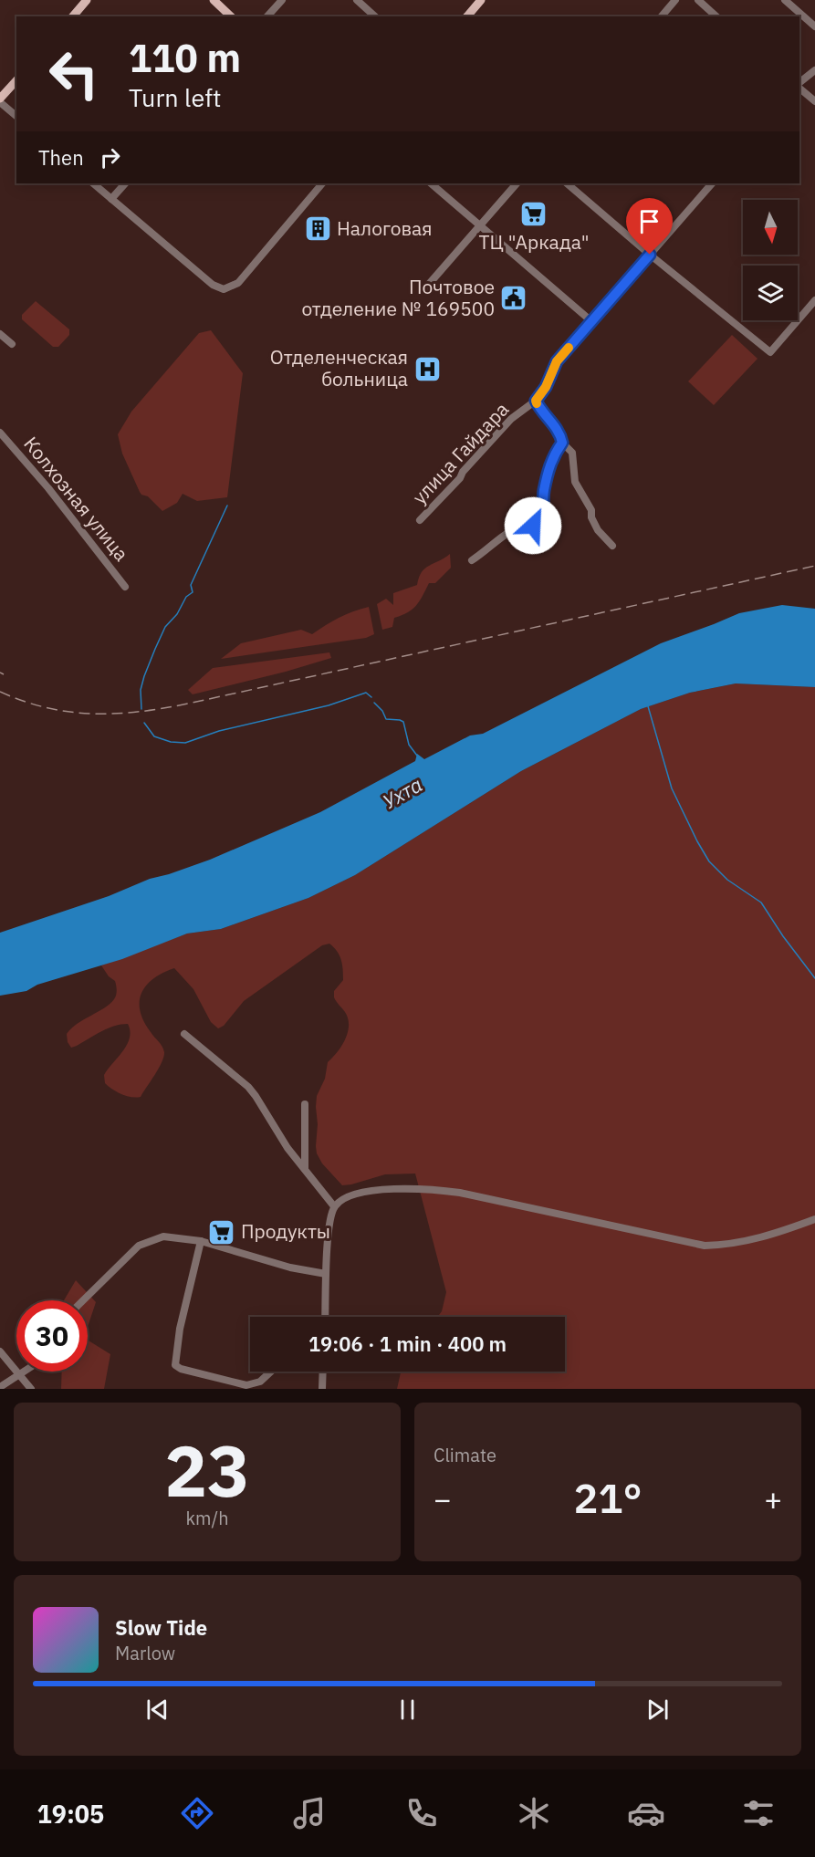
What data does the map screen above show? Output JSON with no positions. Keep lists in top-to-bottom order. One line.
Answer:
{"streets":{"street":["улица Гайдара","Колхозная улица"]},"water":["Ухта"],"places":{"supermarket":["ТЦ \"Аркада\"","Продукты"],"building":["Налоговая"],"public building":["Почтовое отделение № 169500"],"hospital":["Отделенческая больница"]},"north":"bottom","page":{"turn":["110 m","Turn left"],"then":"Then","limit":"30","trip":"19:06 · 1 min · 400 m","tile":[["23","km/h"],"Climate"],"heat":["−","21°","+"],"song":["Slow Tide","Marlow"],"tabs":"19:05"}}
